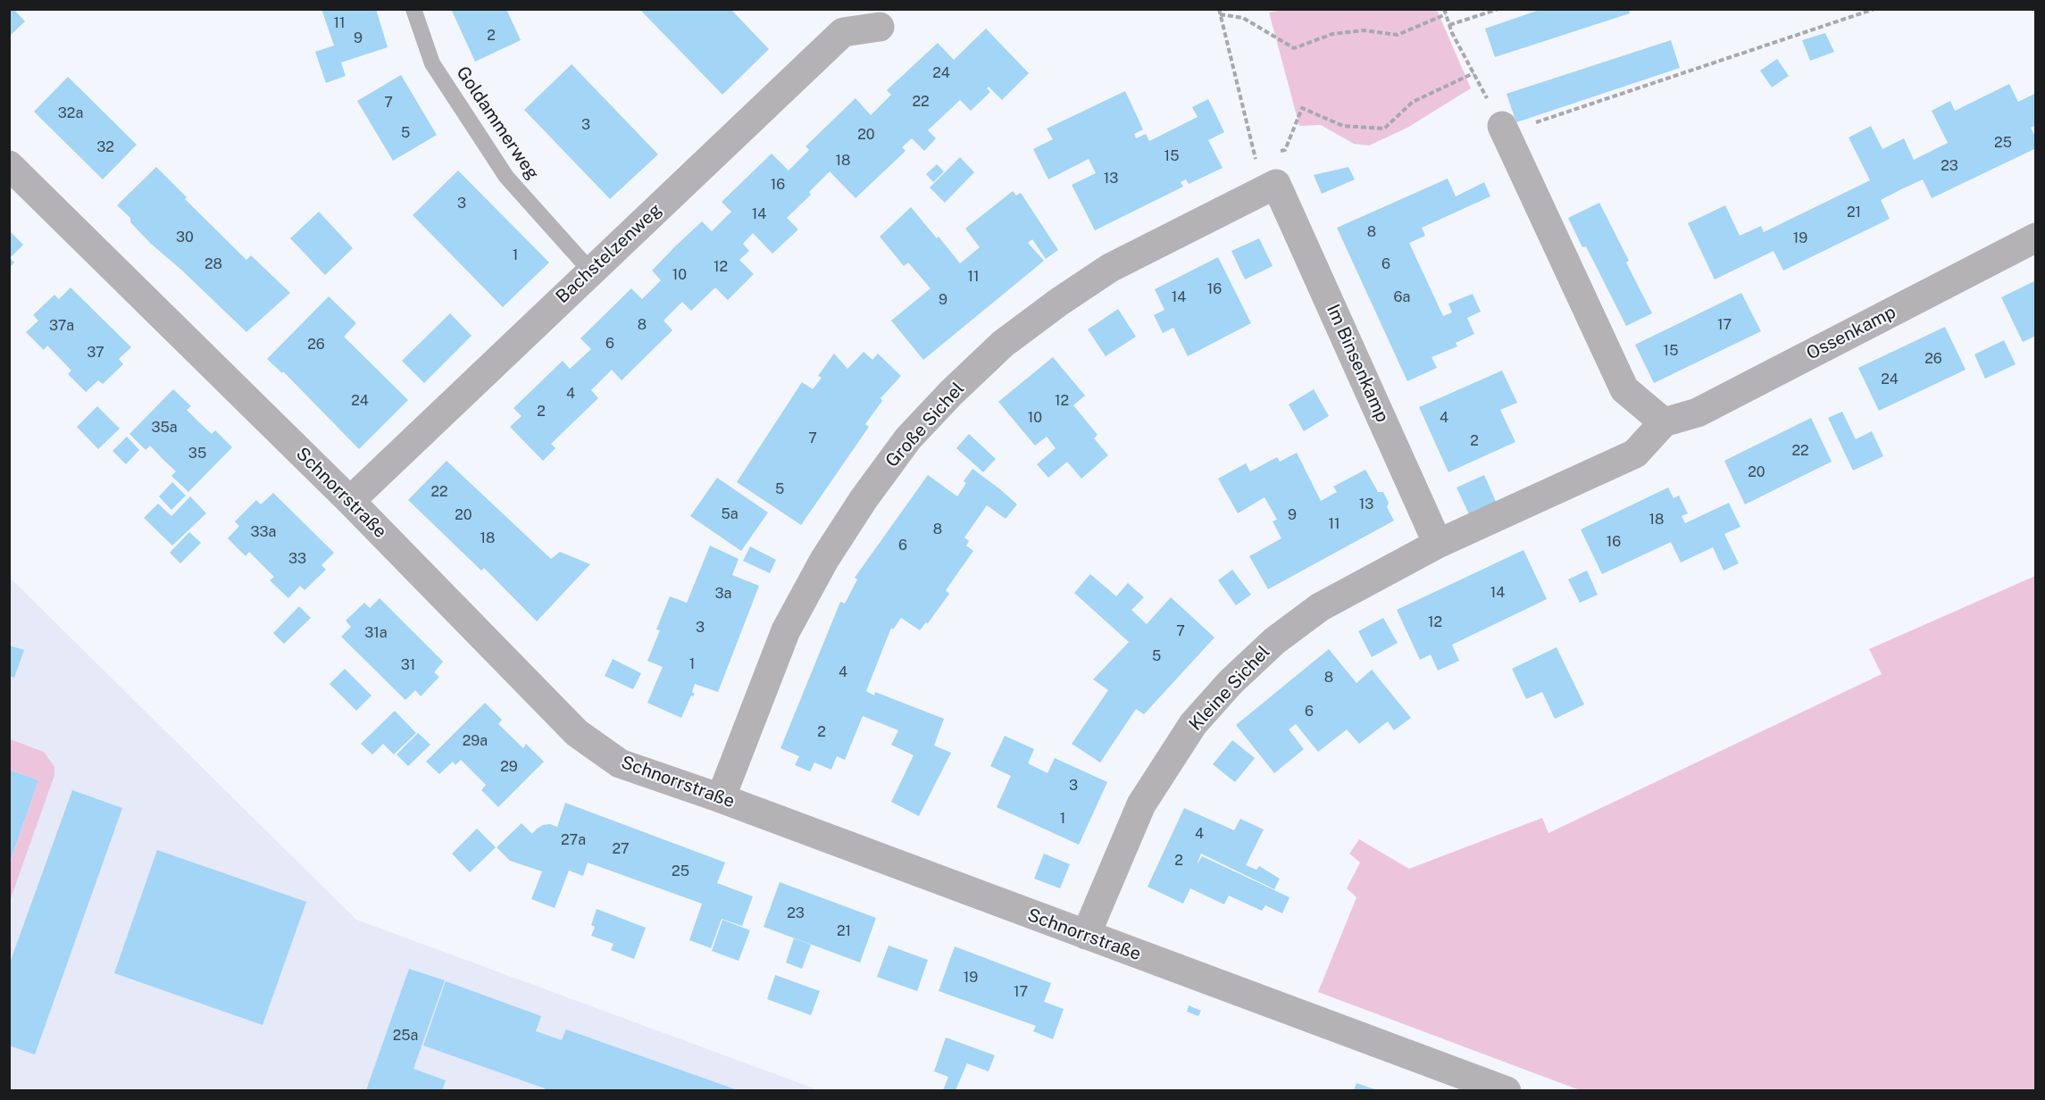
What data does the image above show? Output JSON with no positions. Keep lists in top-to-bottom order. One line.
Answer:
{"streets":{"street":["Bachstelzenweg","Ossenkamp","Im Binsenkamp","Große Sichel","Schnorrstraße","Kleine Sichel"],"lane":["Goldammerweg"]},"crossings":[["Goldammerweg","Bachstelzenweg"],["Bachstelzenweg","Schnorrstraße"],["Im Binsenkamp","Große Sichel"],["Im Binsenkamp","Kleine Sichel"],["Große Sichel","Schnorrstraße"],["Schnorrstraße","Kleine Sichel"]],"house_numbers":["11","2","9","24","22","7","32a","3","5","20","25","32","15","18","23","13","16","3","21","14","8","30","19","1","28","6","12","10","11","16","14","6a","9","8","17","37a","6","26","15","37","26","24","4","24","12","2","10","4","35a","7","2","22","35","20","5","22","13","5a","20","9","18","11","8","33a","18","16","6","33","14","3a","12","3","7","31a","5","1","31","4","8","6","2","29a","29","3","1","4","27a","27","2","25","23","21","19","17","25a"]}
